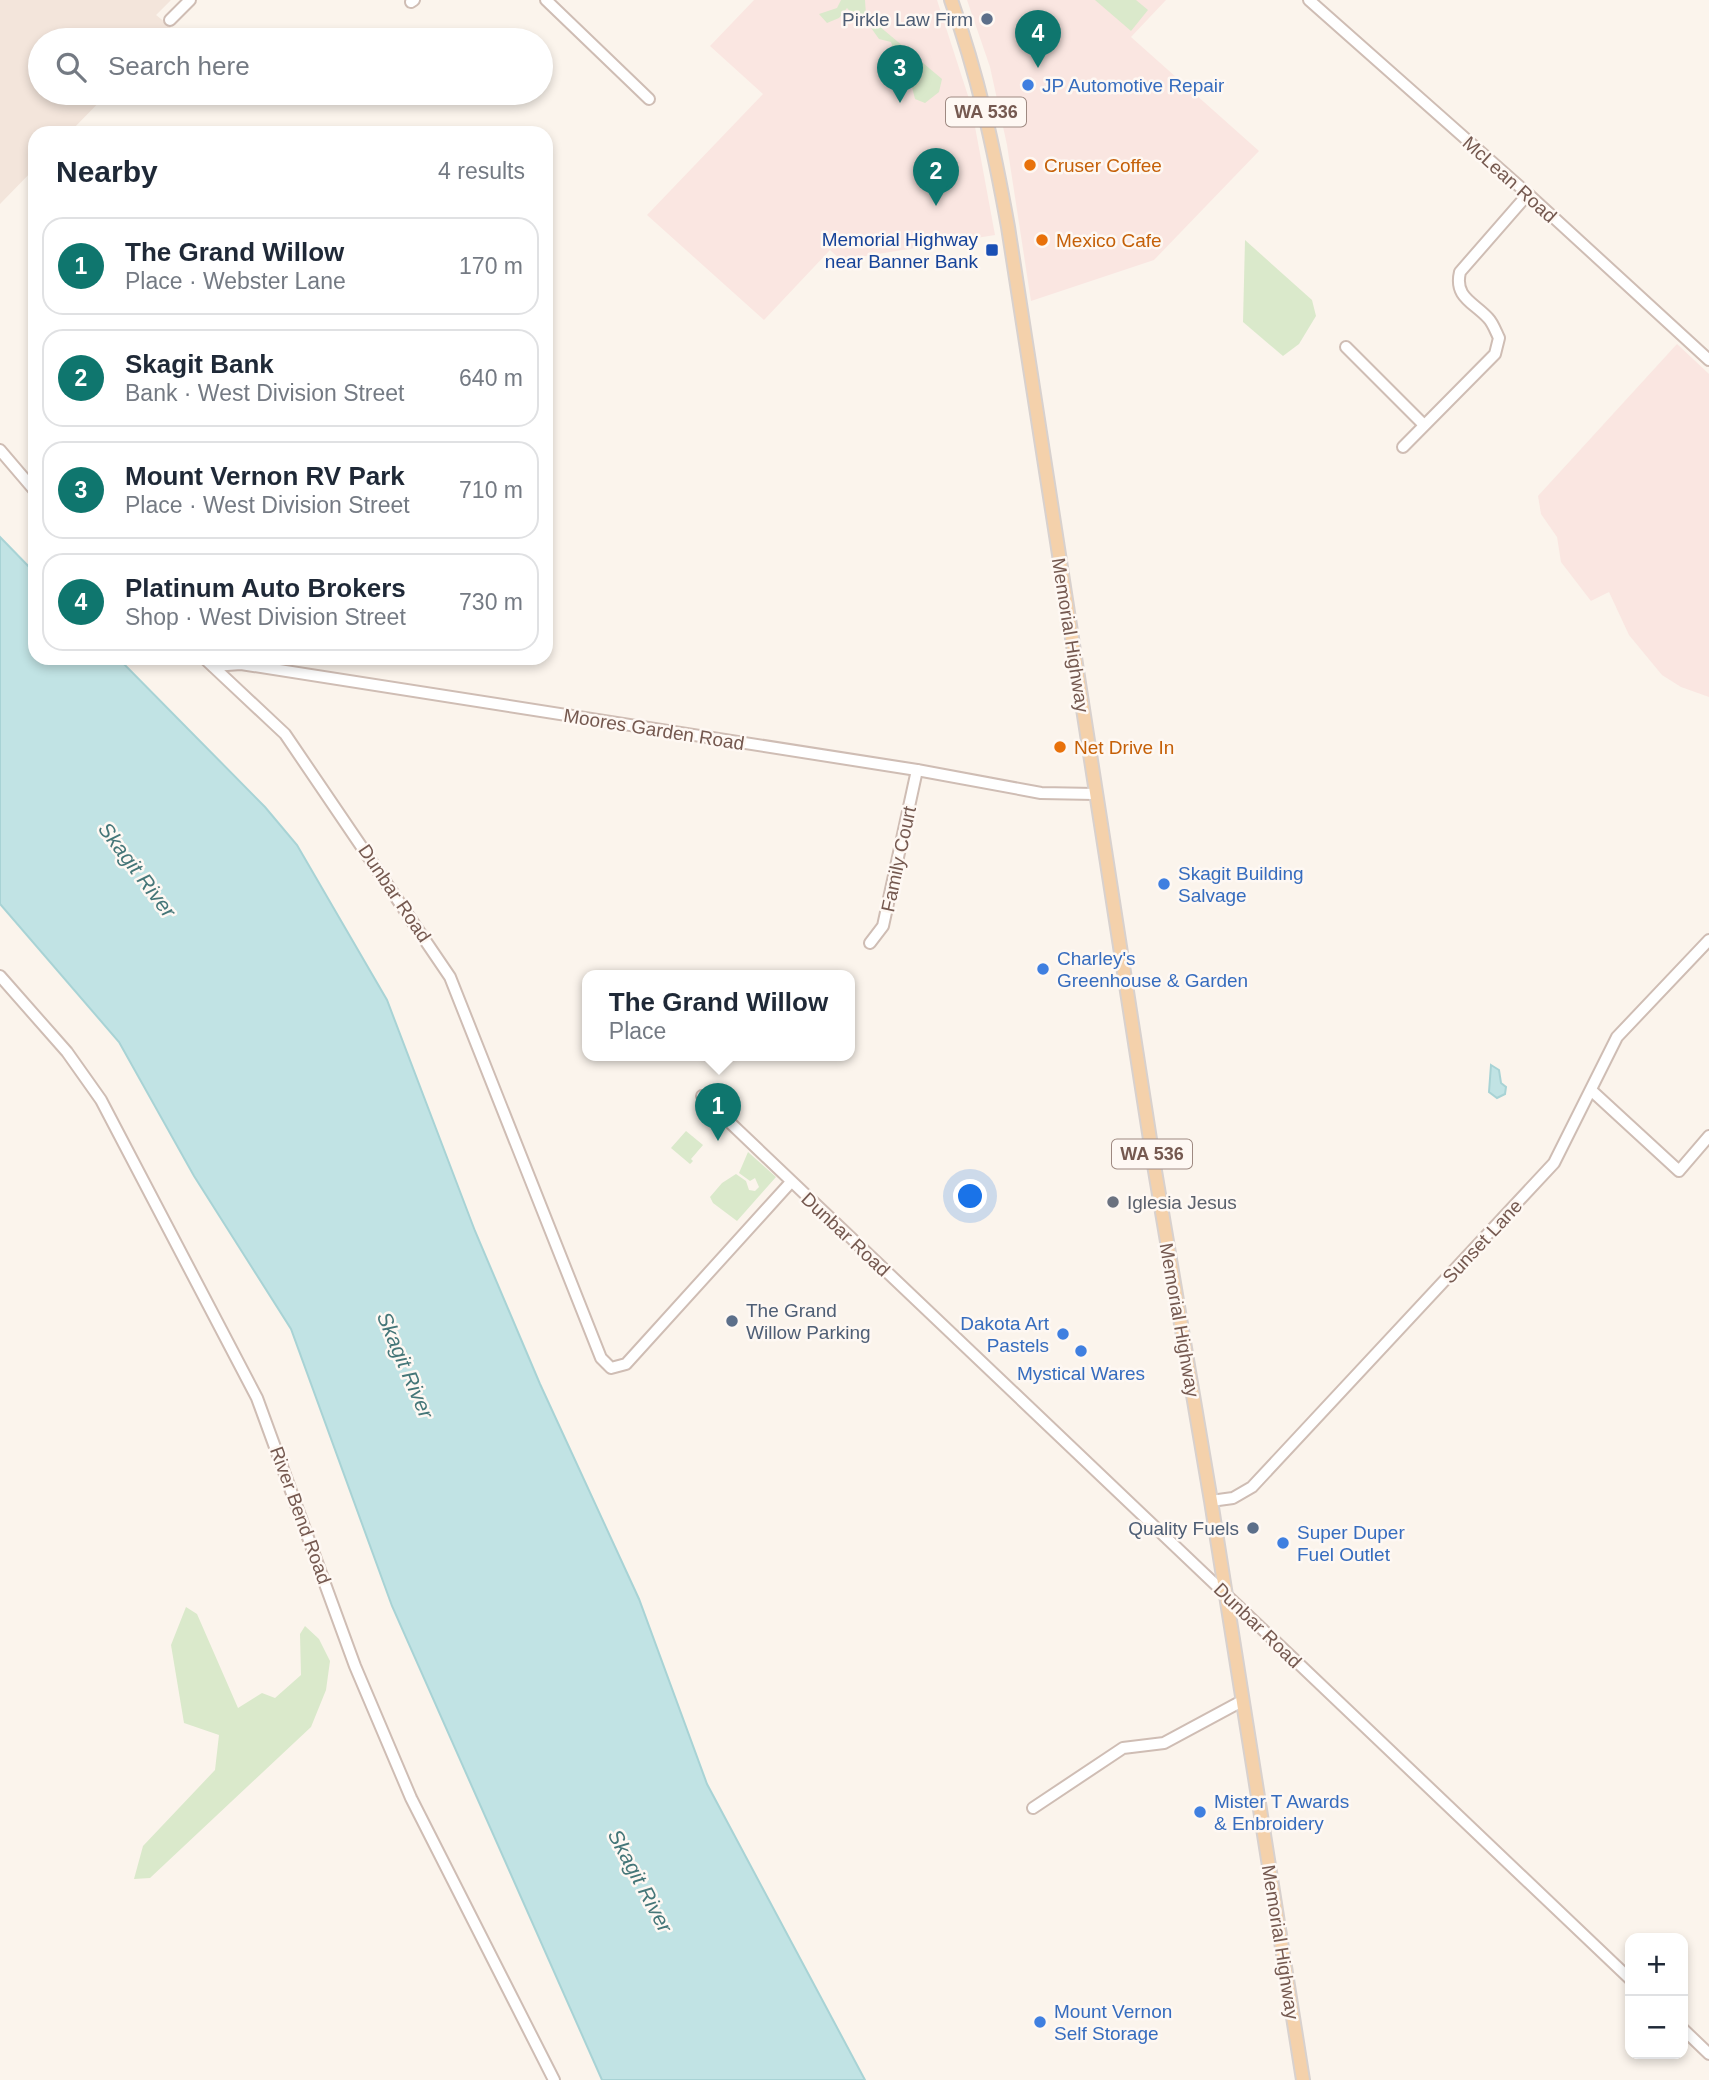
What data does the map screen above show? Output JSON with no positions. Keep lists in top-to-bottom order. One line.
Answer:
{"streets":{"main road":["WA 536","Memorial Highway"],"street":["McLean Road","Moores Garden Road","Family Court","Dunbar Road","Sunset Lane","River Bend Road"]},"crossings":[["Memorial Highway","Moores Garden Road"],["Memorial Highway","Dunbar Road"],["Memorial Highway","Sunset Lane"],["Moores Garden Road","Family Court"]],"water":["Skagit River"],"places":{"other":["Pirkle Law Firm","JP Automotive Repair","Cruser Coffee","Mexico Cafe","Net Drive In","Skagit Building Salvage","Charley's Greenhouse & Garden","Iglesia Jesus","The Grand Willow Parking","Dakota Art Pastels","Mystical Wares","Quality Fuels","Super Duper Fuel Outlet","Mister T Awards & Enbroidery","Mount Vernon Self Storage"],"transit":["Memorial Highway near Banner Bank"]},"page":{"pins":["4","3","2","1"],"search":"Search here","heading":["Nearby","4 results"],"list":[{"mark":"1","name":"The Grand Willow","note":"Place · Webster Lane","value":"170 m"},{"mark":"2","name":"Skagit Bank","note":"Bank · West Division Street","value":"640 m"},{"mark":"3","name":"Mount Vernon RV Park","note":"Place · West Division Street","value":"710 m"},{"mark":"4","name":"Platinum Auto Brokers","note":"Shop · West Division Street","value":"730 m"}],"popup":["The Grand Willow","Place"],"map_buttons":["+","−"]}}
